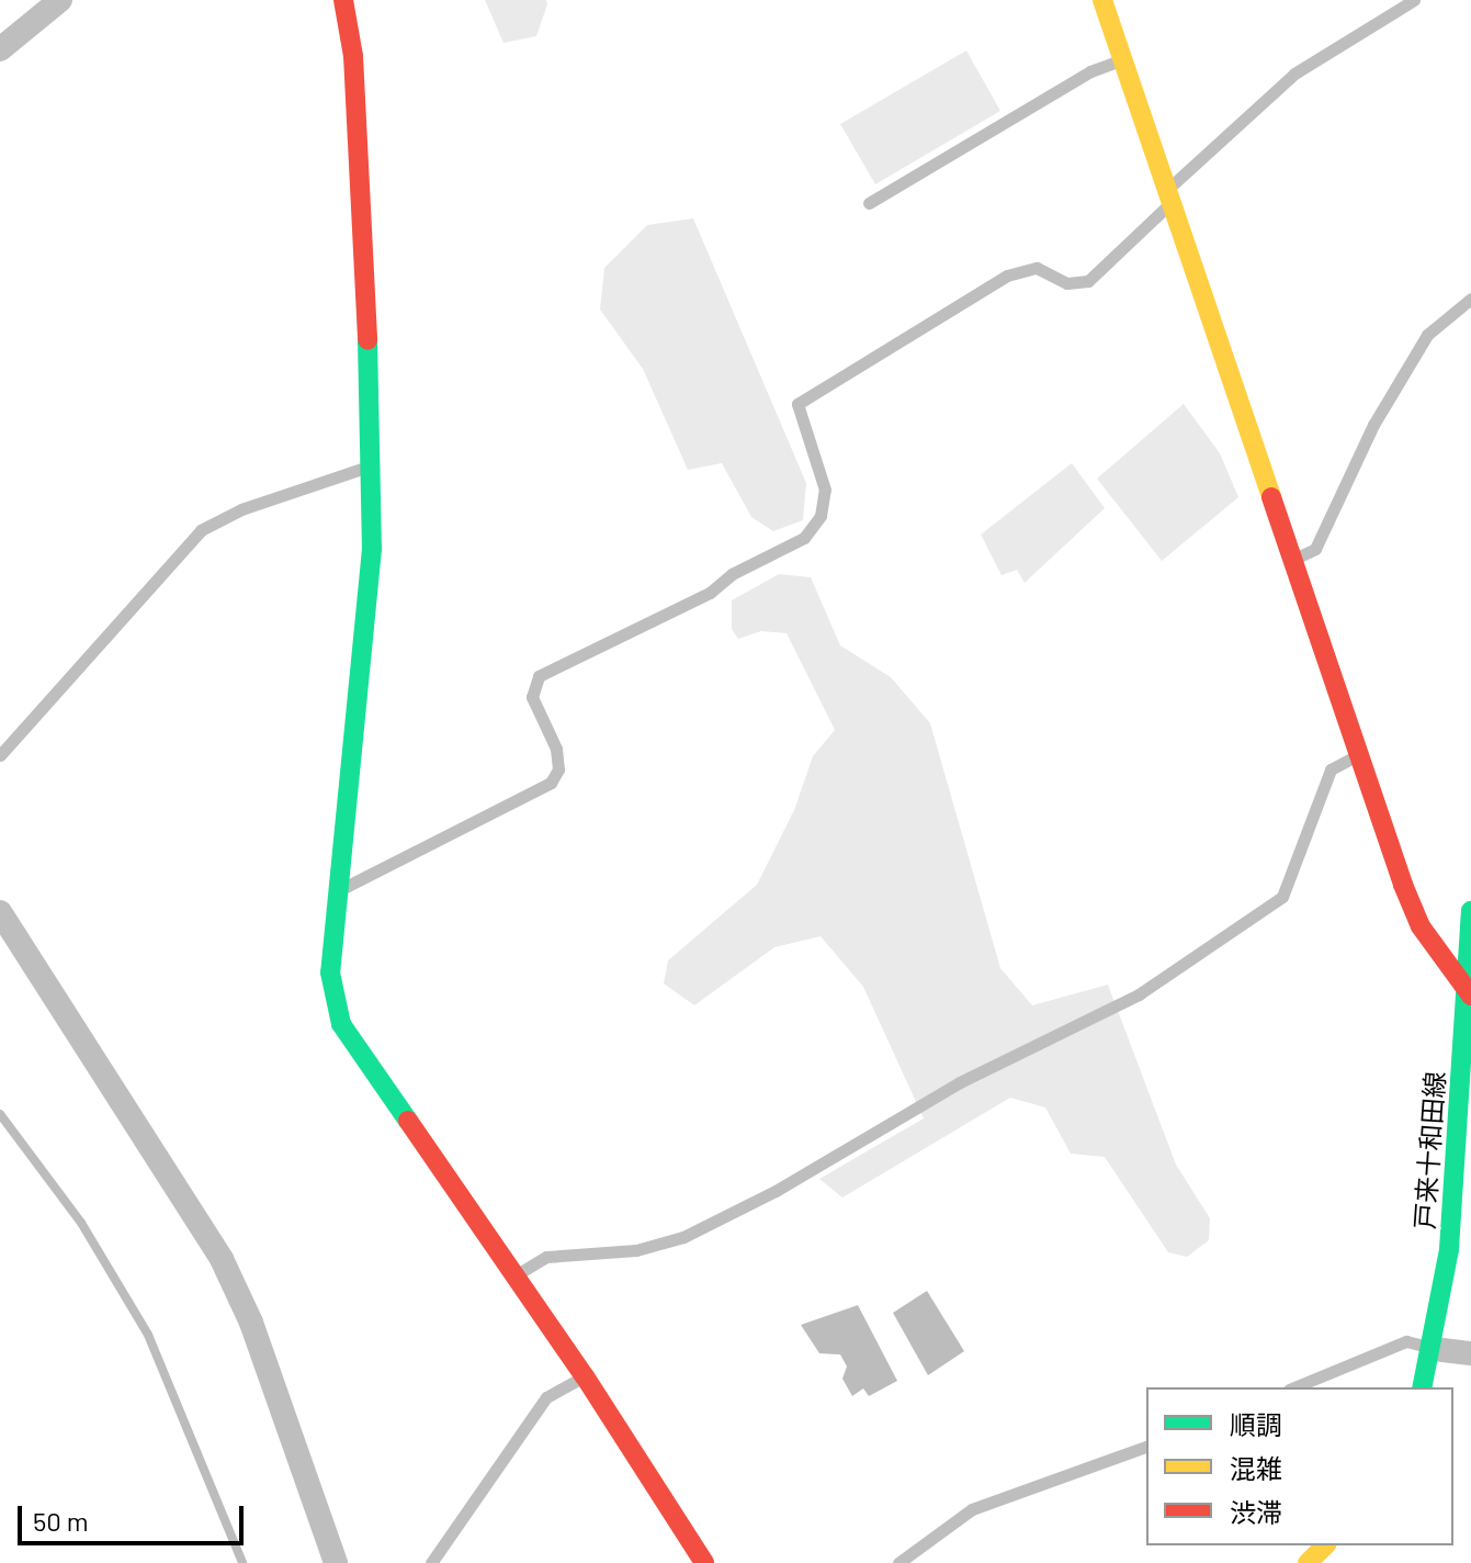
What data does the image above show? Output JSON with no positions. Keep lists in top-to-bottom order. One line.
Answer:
{"streets":{"street":["戸来十和田線"]},"legend":["順調","混雑","渋滞"],"scale_bar":"50 m"}
